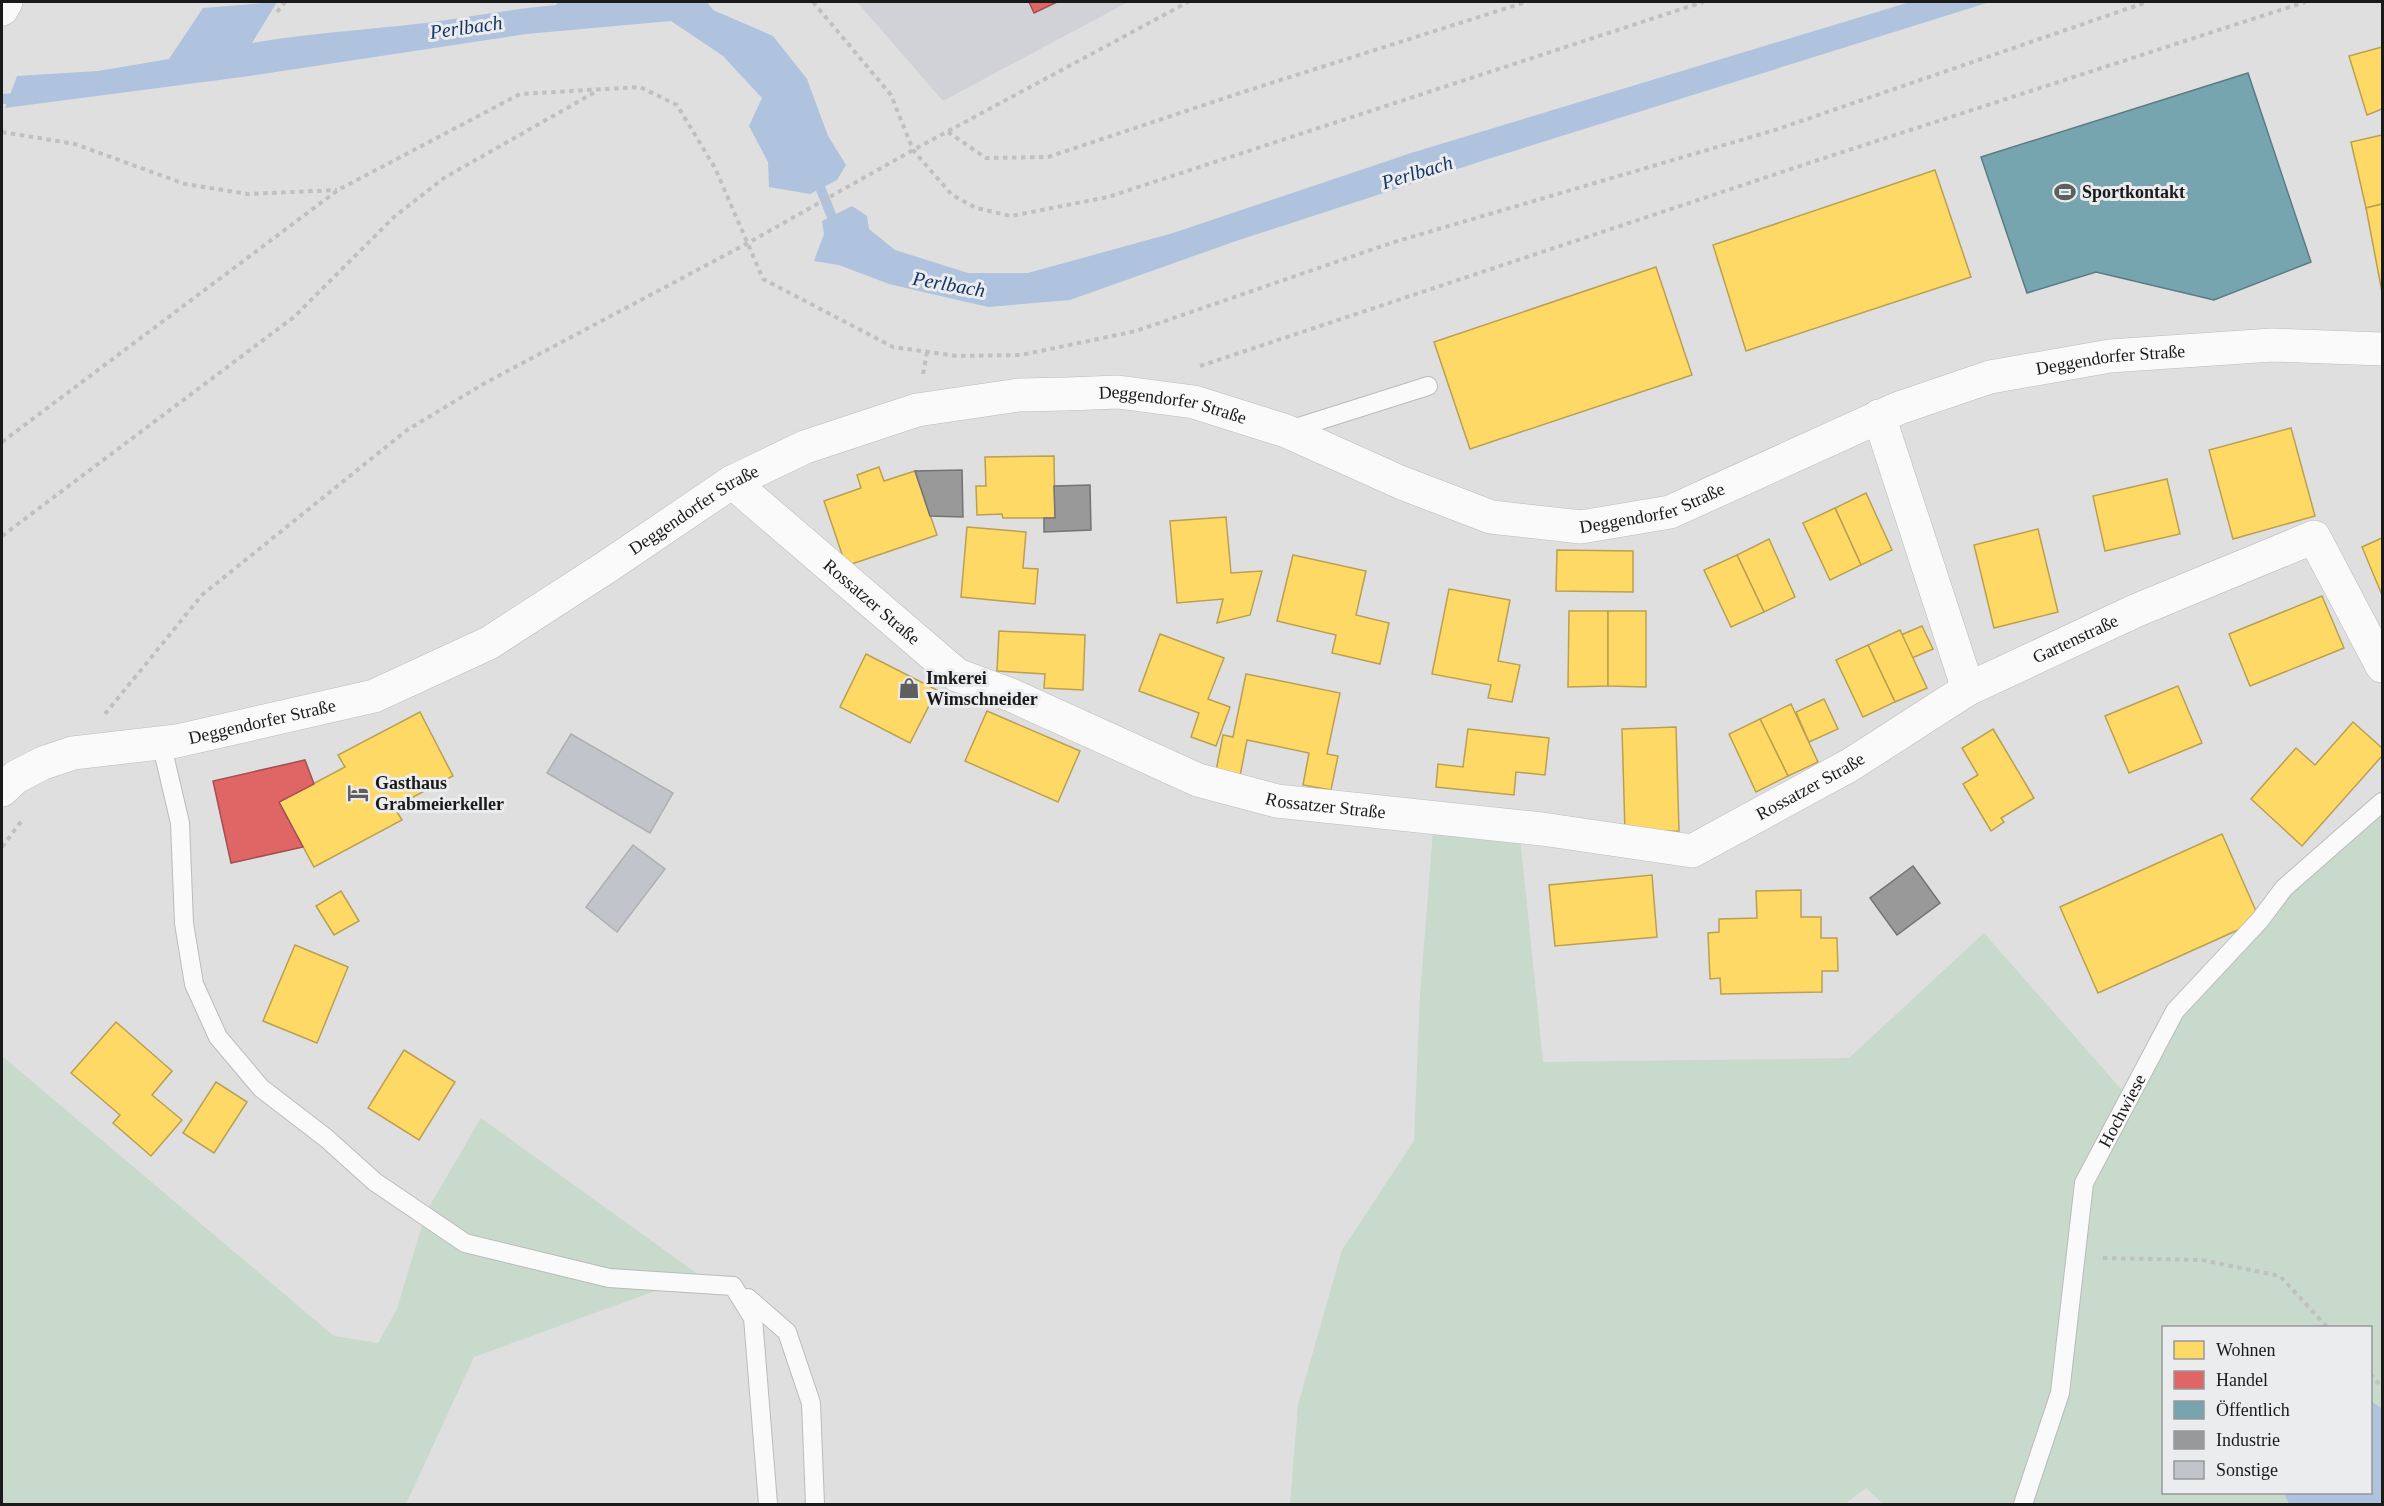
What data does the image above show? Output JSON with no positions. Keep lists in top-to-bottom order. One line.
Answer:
{"streets":{"street":["Deggendorfer Straße","Rossatzer Straße","Gartenstraße"],"lane":["Hochwiese"]},"crossings":[["Deggendorfer Straße","Rossatzer Straße"],["Rossatzer Straße","Gartenstraße"]],"water":["Perlbach"],"places":{"sports":["Sportkontakt"],"shop":["Imkerei Wimschneider"],"hotel":["Gasthaus Grabmeierkeller"]},"legend":["Wohnen","Handel","Öffentlich","Industrie","Sonstige"]}
